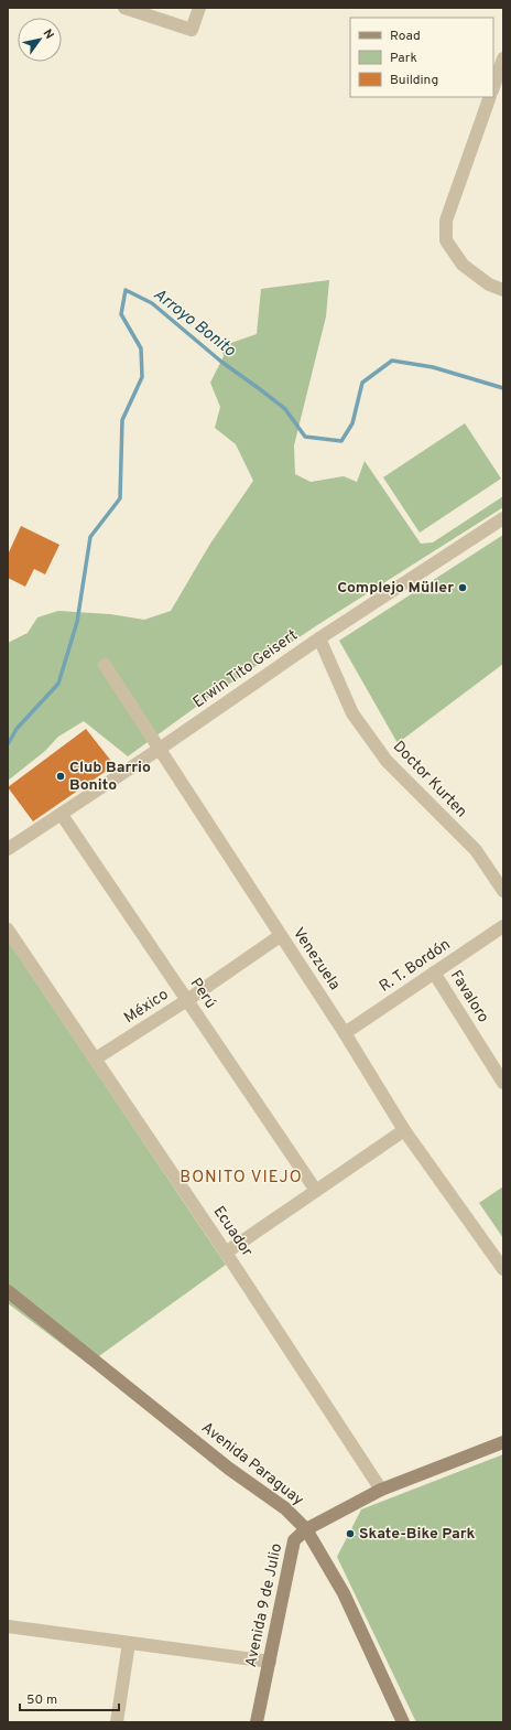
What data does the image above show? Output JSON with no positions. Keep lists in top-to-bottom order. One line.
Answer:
{"streets":{"main road":["Avenida Paraguay","Avenida 9 de Julio"],"street":["Erwin Tito Geisert","Doctor Kurten","Venezuela","R. T. Bordón","Perú","Favaloro","México","Ecuador"]},"crossings":[["Erwin Tito Geisert","Doctor Kurten"],["Erwin Tito Geisert","Venezuela"],["Erwin Tito Geisert","Perú"],["Venezuela","R. T. Bordón"],["Venezuela","México"],["R. T. Bordón","Favaloro"],["Perú","México"],["México","Ecuador"],["Ecuador","Avenida 9 de Julio"],["Avenida Paraguay","Avenida 9 de Julio"]],"districts":["BONITO VIEJO"],"water":["Arroyo Bonito"],"places":["Complejo Müller","Club Barrio Bonito","Skate-Bike Park"],"legend":["Road","Park","Building"],"scale_bar":"50 m","north":"top right"}
